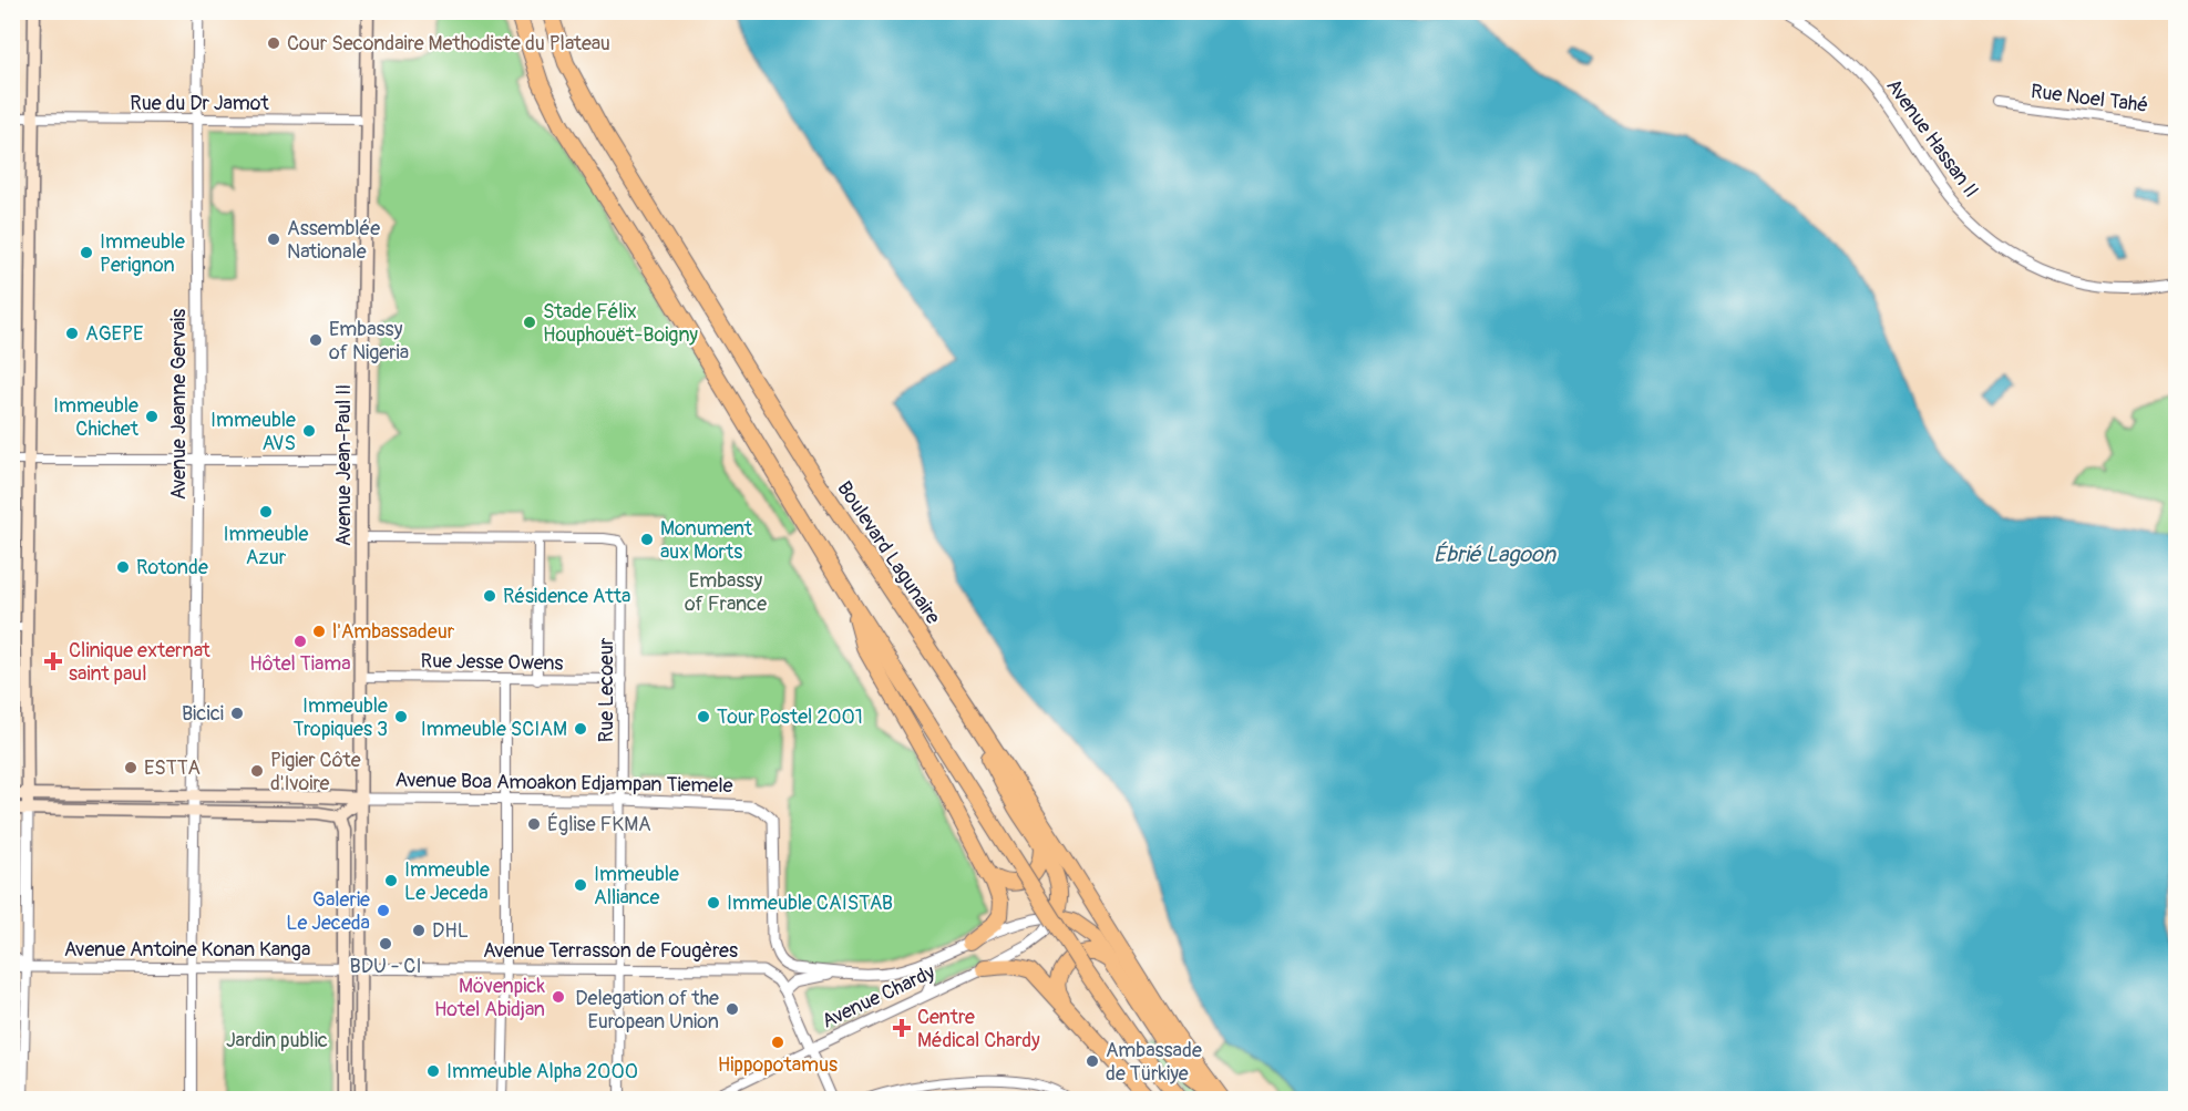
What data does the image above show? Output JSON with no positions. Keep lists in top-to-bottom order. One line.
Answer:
{"streets":{"highway":["Boulevard Lagunaire"],"main road":["Avenue Jean-Paul II"],"street":["Rue Noel Tahé","Rue du Dr Jamot","Avenue Hassan II","Avenue Jeanne Gervais","Rue Jesse Owens","Rue Lecoeur","Avenue Boa Amoakon Edjampan Tiemele","Avenue Antoine Konan Kanga","Avenue Terrasson de Fougères","Avenue Chardy"]},"crossings":[["Rue du Dr Jamot","Avenue Jeanne Gervais"],["Rue du Dr Jamot","Avenue Jean-Paul II"],["Avenue Jeanne Gervais","Avenue Antoine Konan Kanga"],["Avenue Jean-Paul II","Rue Jesse Owens"],["Avenue Jean-Paul II","Rue Lecoeur"],["Avenue Jean-Paul II","Avenue Boa Amoakon Edjampan Tiemele"],["Avenue Jean-Paul II","Avenue Antoine Konan Kanga"],["Avenue Jean-Paul II","Avenue Terrasson de Fougères"],["Rue Jesse Owens","Rue Lecoeur"],["Rue Lecoeur","Avenue Boa Amoakon Edjampan Tiemele"],["Rue Lecoeur","Avenue Terrasson de Fougères"],["Avenue Antoine Konan Kanga","Avenue Terrasson de Fougères"],["Avenue Terrasson de Fougères","Avenue Chardy"]],"water":["Ébrié Lagoon"],"parks":["Embassy of France","Jardin public"],"places":{"other":["Cour Secondaire Methodiste du Plateau","Assemblée Nationale","Immeuble Perignon","Stade Félix Houphouët-Boigny","AGEPE","Embassy of Nigeria","Immeuble Chichet","Immeuble AVS","Immeuble Azur","Monument aux Morts","Rotonde","Résidence Atta","l'Ambassadeur","Hôtel Tiama","Bicici","Immeuble Tropiques 3","Tour Postel 2001","Immeuble SCIAM","ESTTA","Pigier Côte d'Ivoire","Église FKMA","Immeuble Le Jeceda","Immeuble Alliance","Immeuble CAISTAB","Galerie Le Jeceda","DHL","BDU - CI","Mövenpick Hotel Abidjan","Delegation of the European Union","Hippopotamus","Ambassade de Türkiye","Immeuble Alpha 2000"],"health":["Clinique externat saint paul","Centre Médical Chardy"]}}
